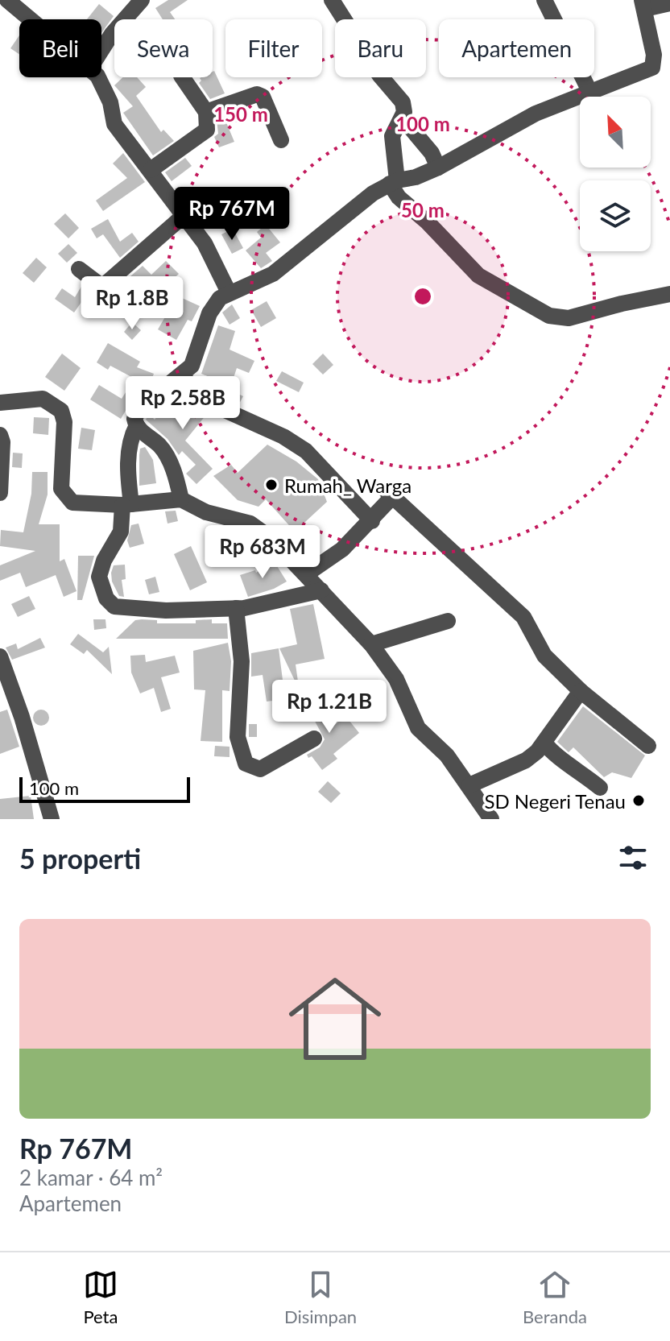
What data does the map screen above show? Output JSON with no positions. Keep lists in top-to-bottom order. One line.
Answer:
{"places":["Rumah_ Warga","SD Negeri Tenau"],"scale_bar":"100 m","north":"top left","page":{"chip":["Beli","Sewa","Filter","Baru","Apartemen"],"price":["Rp 767M","Rp 1.8B","Rp 2.58B","Rp 683M","Rp 1.21B"],"scale":"100 m","heading":"5 properti","list":[{"name":"Rp 767M","note":"2 kamar · 64 m² · Apartemen"}],"tabs":["Peta","Disimpan","Beranda"]},"rings":["150 m","100 m","50 m"]}
